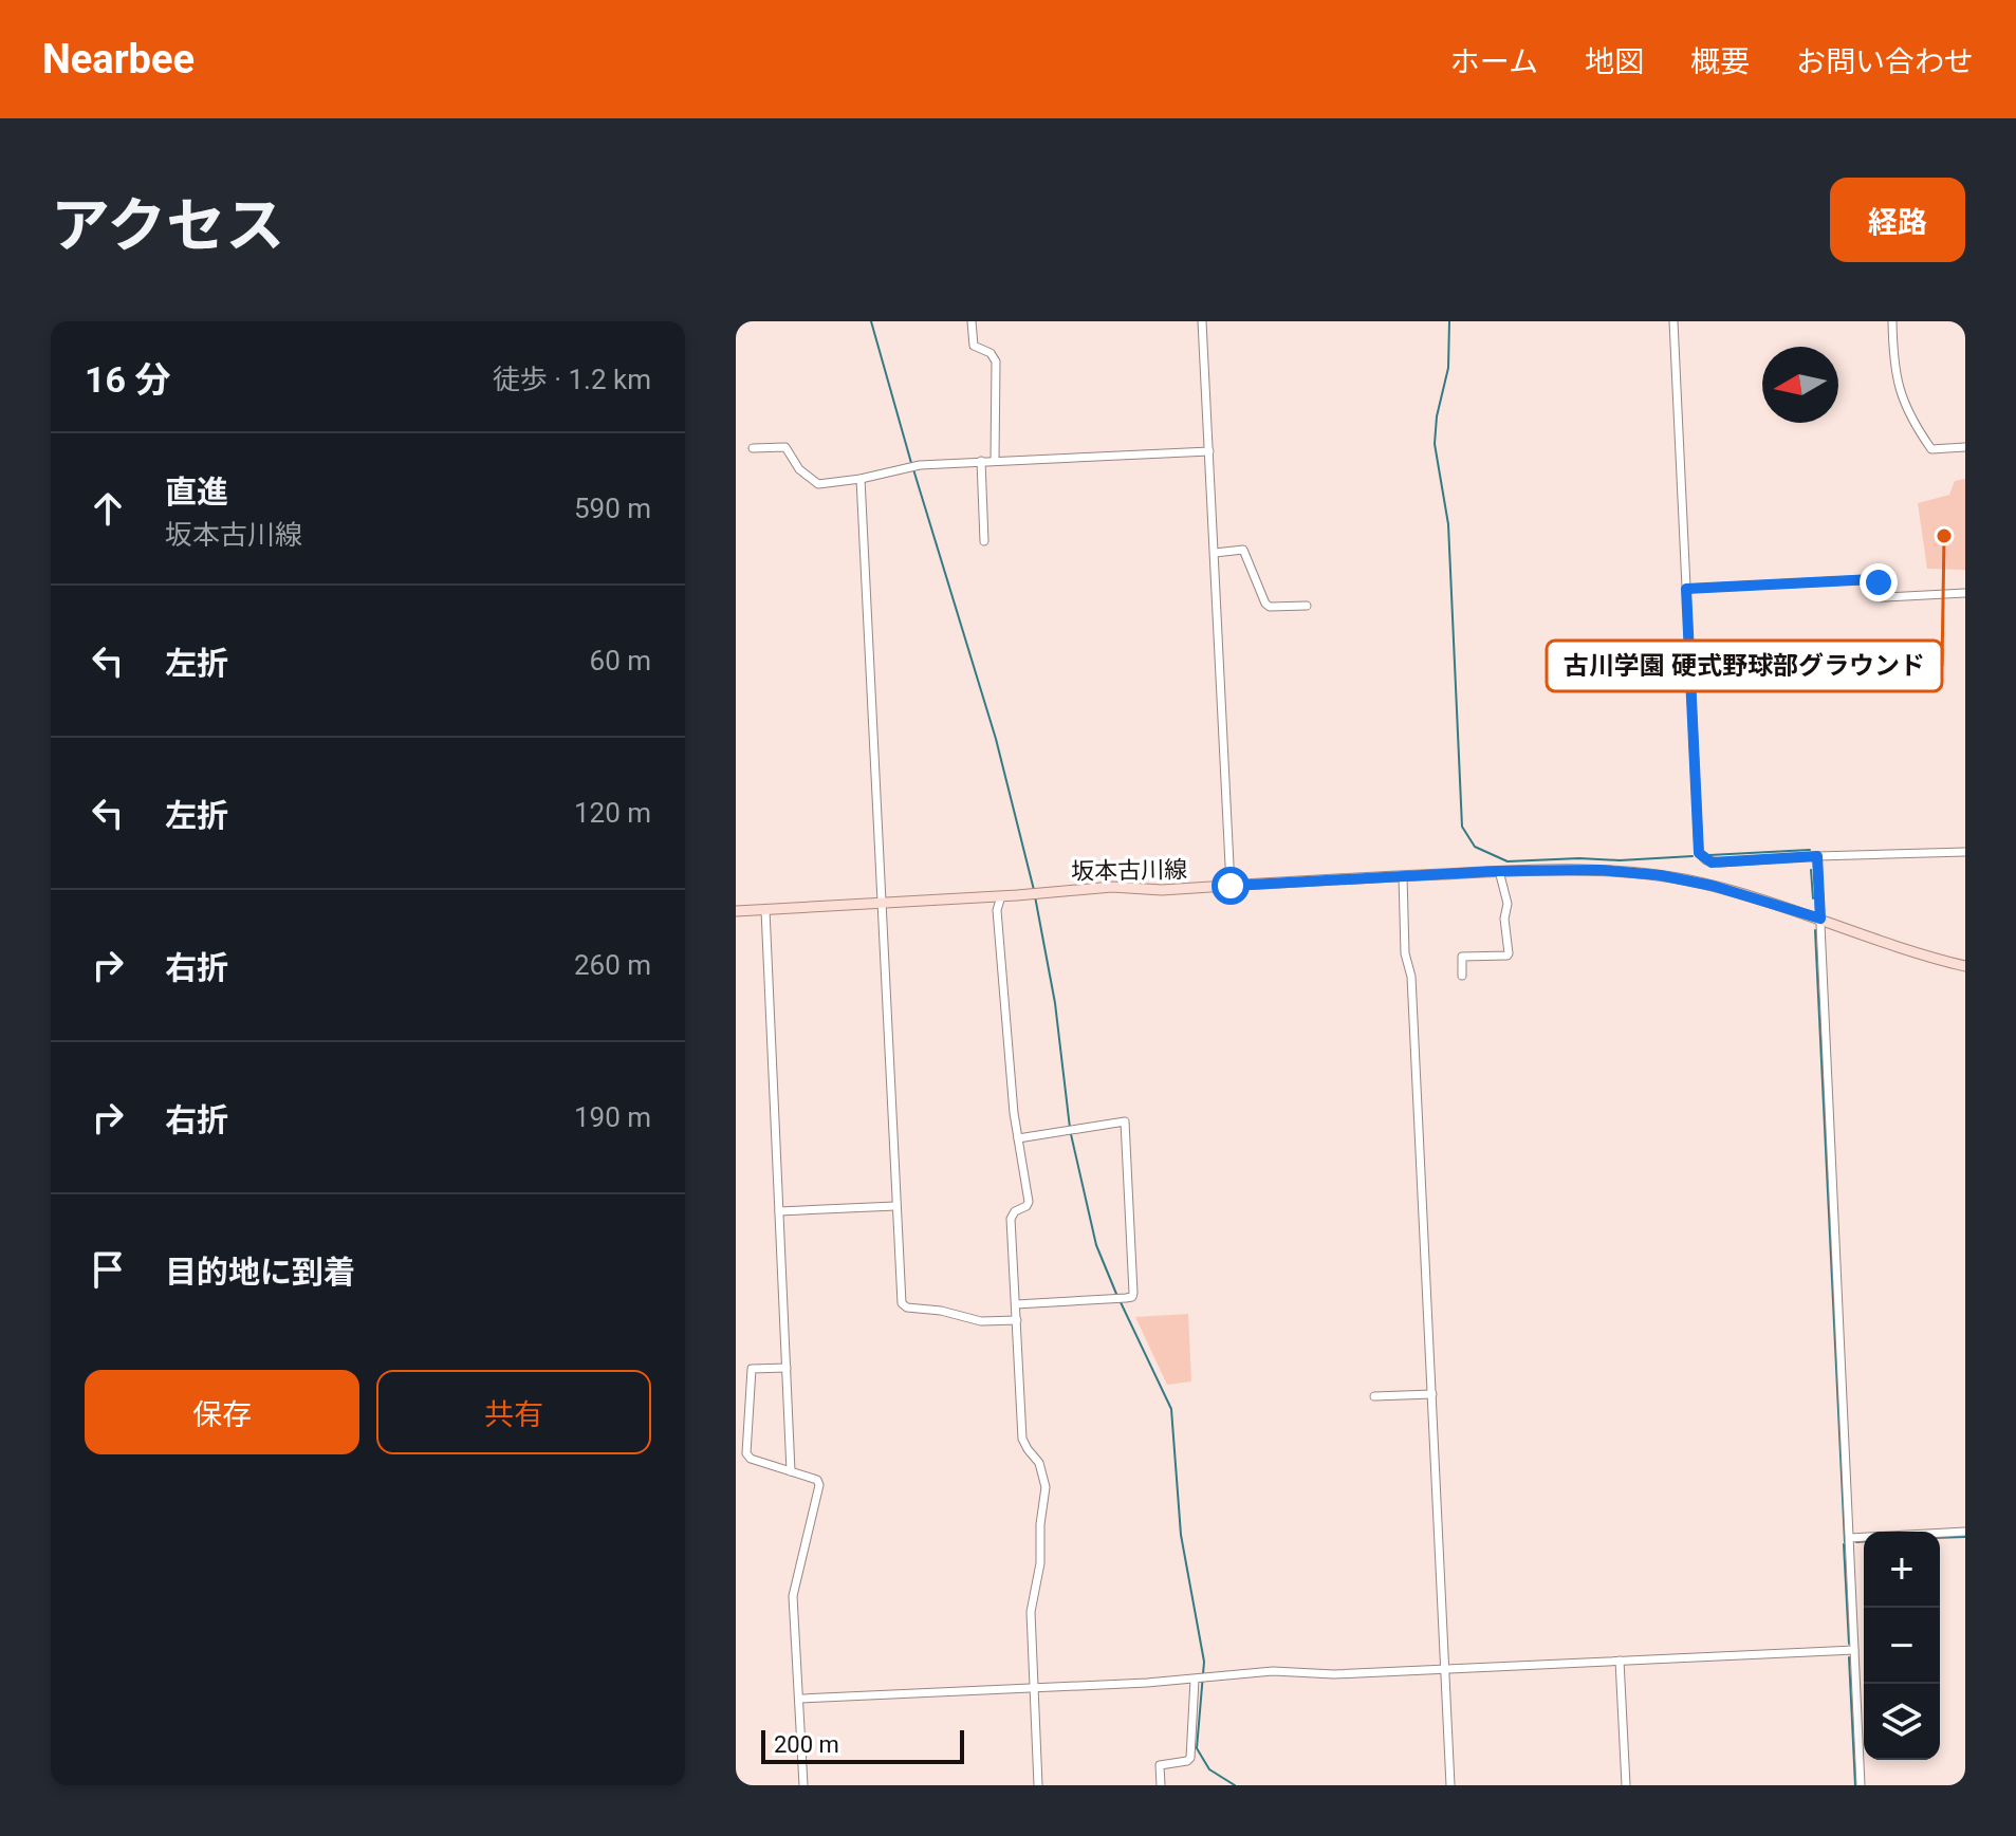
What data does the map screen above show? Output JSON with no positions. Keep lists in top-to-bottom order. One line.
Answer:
{"streets":{"main road":["坂本古川線"]},"places":["古川学園 硬式野球部グラウンド"],"scale_bar":"200 m","north":"left","page":{"header":"Nearbee","nav":["ホーム","地図","概要","お問い合わせ"],"title":"アクセス","buttons":["経路",["保存","共有"]],"heading":["16 分","徒歩 · 1.2 km"],"list":[["直進","坂本古川線","590 m"],["左折","60 m"],["左折","120 m"],["右折","260 m"],["右折","190 m"],"目的地に到着"],"map_buttons":["+","−"],"scale":"200 m"}}
